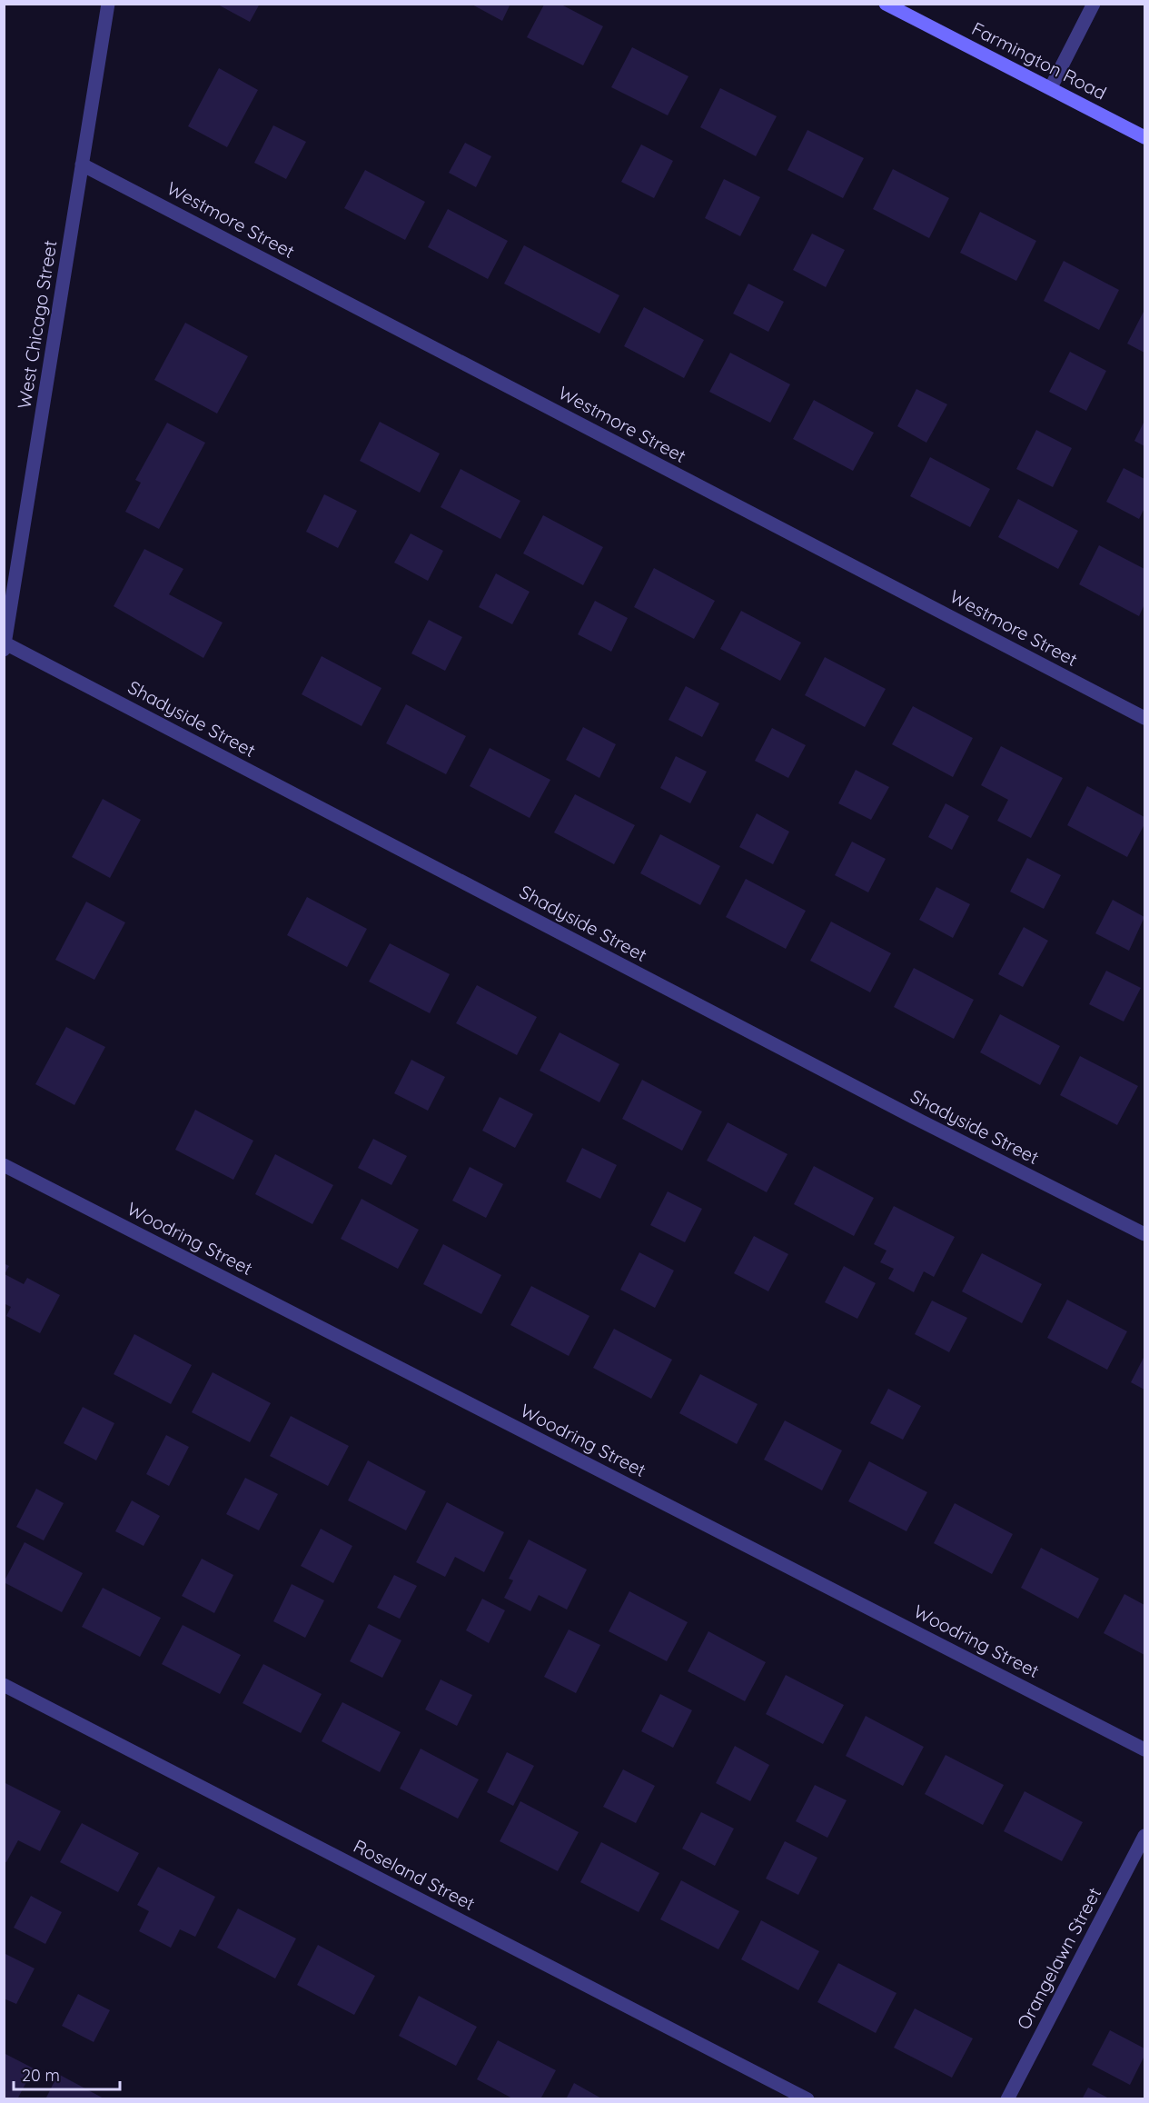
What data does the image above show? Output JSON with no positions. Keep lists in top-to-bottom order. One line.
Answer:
{"streets":{"street":["Farmington Road","Westmore Street","West Chicago Street","Shadyside Street","Woodring Street","Roseland Street","Orangelawn Street"]},"crossings":[["Westmore Street","West Chicago Street"],["West Chicago Street","Shadyside Street"]],"scale_bar":"20 m"}
